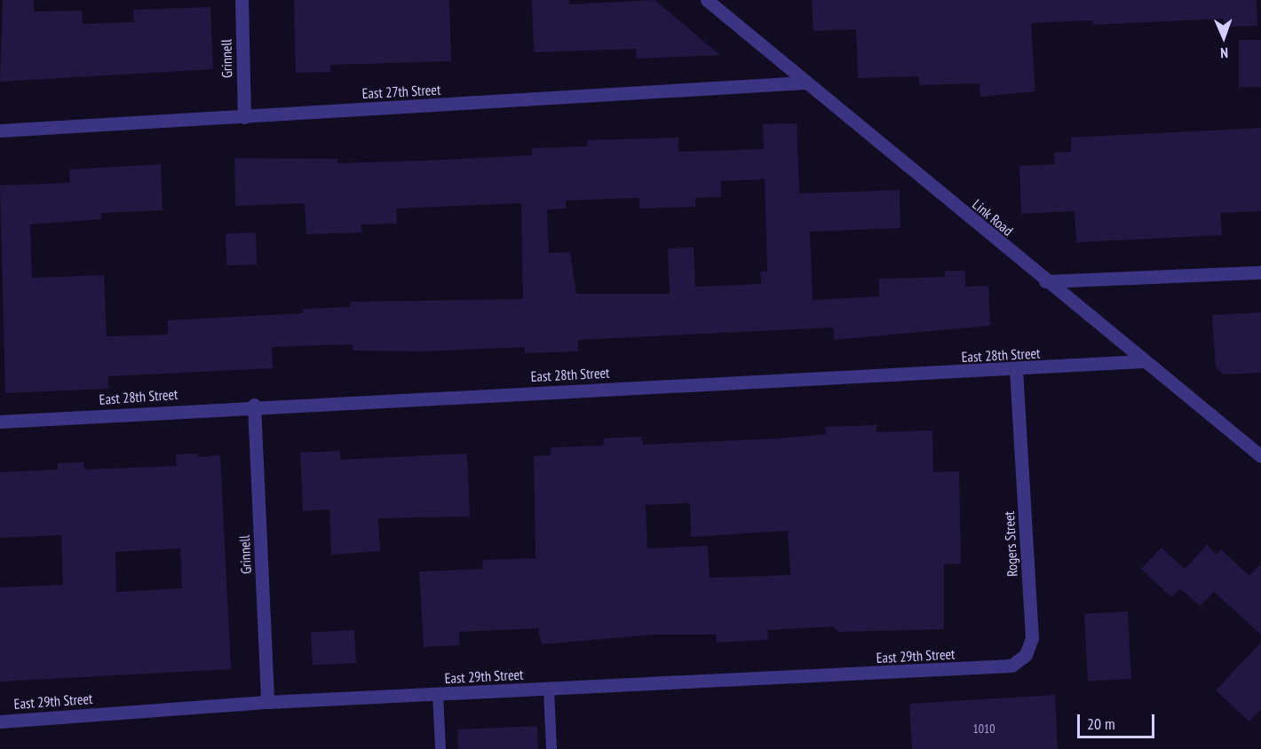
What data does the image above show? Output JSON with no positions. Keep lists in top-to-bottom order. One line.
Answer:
{"streets":{"street":["Grinnell","East 27th Street","Link Road","East 28th Street","Rogers Street","East 29th Street"]},"crossings":[["Grinnell","East 27th Street"],["Grinnell","East 28th Street"],["Grinnell","East 29th Street"],["East 27th Street","Link Road"],["Link Road","East 28th Street"],["East 28th Street","Rogers Street"],["Rogers Street","East 29th Street"]],"house_numbers":["1010"],"scale_bar":"20 m","north":"bottom"}
